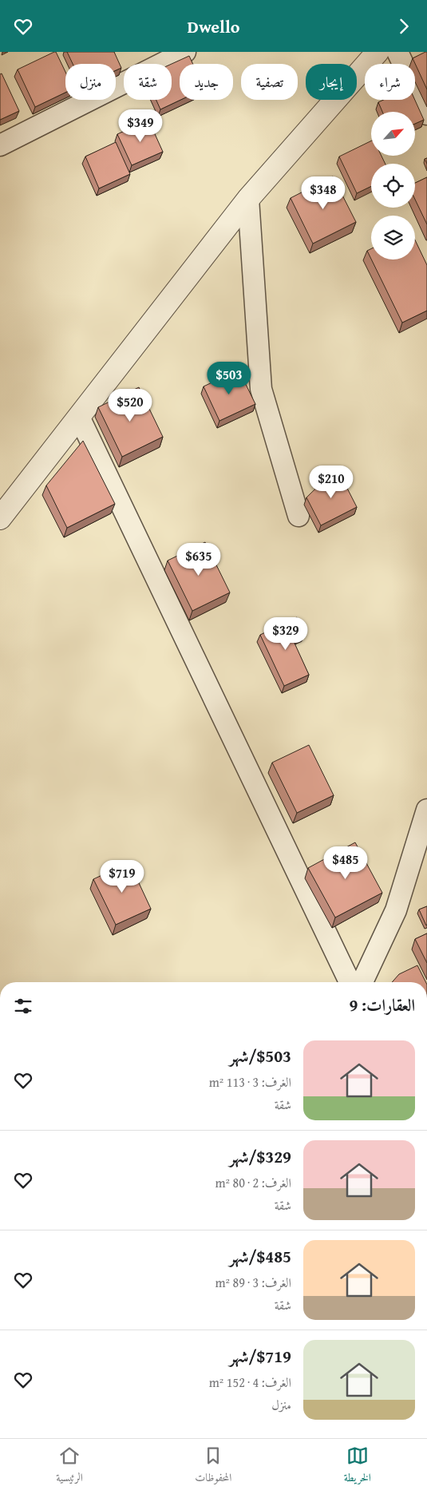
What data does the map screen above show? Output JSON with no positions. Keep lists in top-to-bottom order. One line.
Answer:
{"north":"top right","page":{"header":"Dwello","chip":["شراء","إيجار","تصفية","جديد","شقة","منزل"],"price":["$349","$348","$503","$520","$210","$635","$329","$485","$719"],"heading":"العقارات: 9","list":[{"name":"$503/شهر","note":"الغرف: 3 · 113 m² · شقة"},{"name":"$329/شهر","note":"الغرف: 2 · 80 m² · شقة"},{"name":"$485/شهر","note":"الغرف: 3 · 89 m² · شقة"},{"name":"$719/شهر","note":"الغرف: 4 · 152 m² · منزل"}],"tabs":["الخريطة","المحفوظات","الرئيسية"]}}
